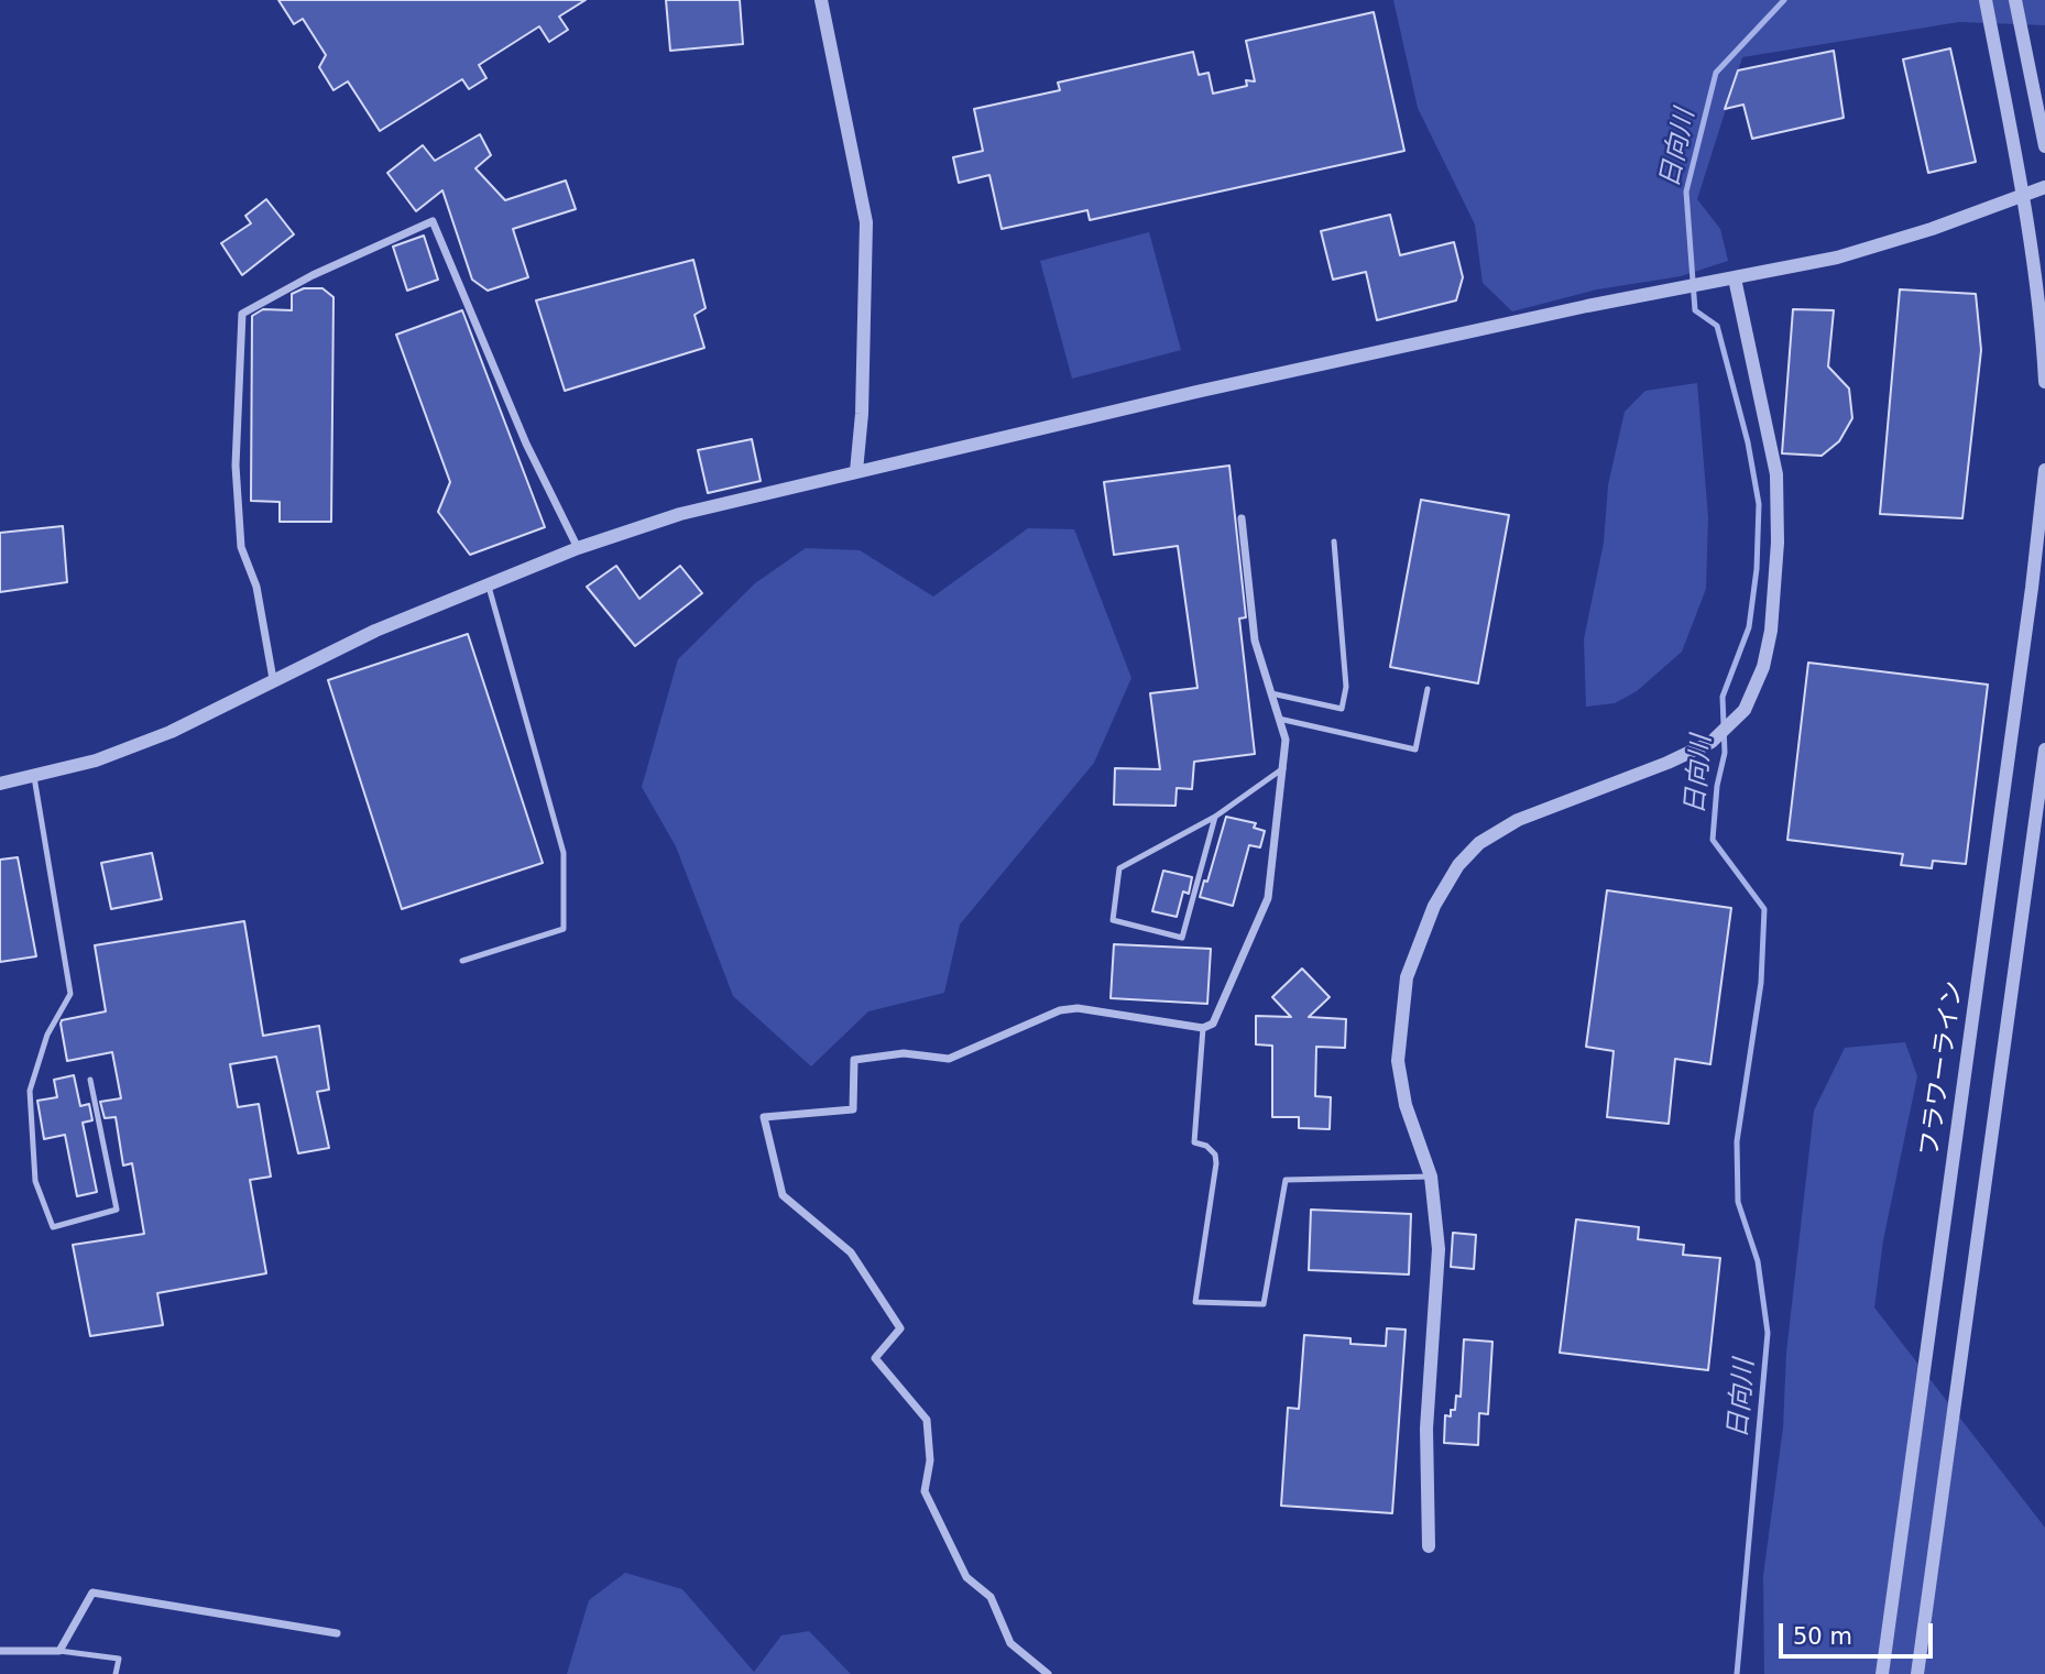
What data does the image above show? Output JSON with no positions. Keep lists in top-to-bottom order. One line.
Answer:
{"streets":{"street":["フラワーライン"]},"water":["日向川"],"scale_bar":"50 m"}
